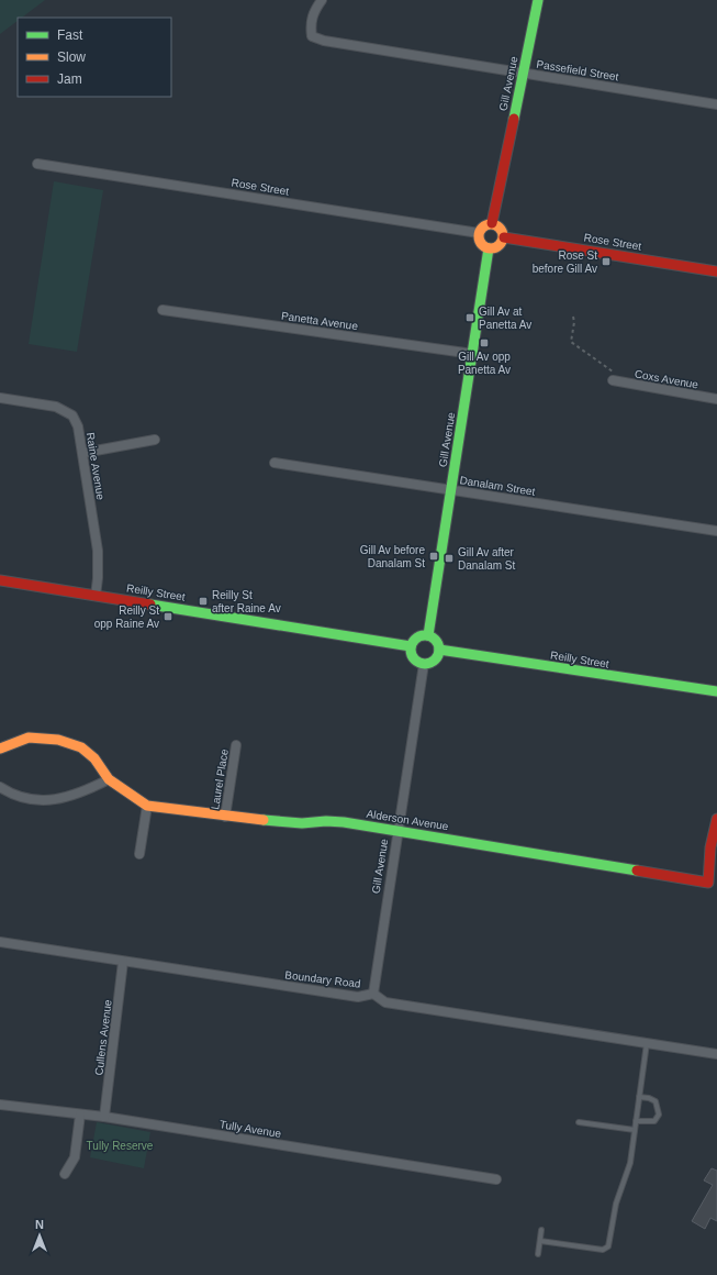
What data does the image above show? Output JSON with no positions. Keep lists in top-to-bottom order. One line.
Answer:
{"streets":{"street":["Passefield Street","Gill Avenue","Rose Street","Panetta Avenue","Coxs Avenue","Raine Avenue","Danalam Street","Reilly Street","Laurel Place","Alderson Avenue","Boundary Road","Cullens Avenue","Tully Avenue"]},"crossings":[["Passefield Street","Gill Avenue"],["Gill Avenue","Rose Street"],["Gill Avenue","Panetta Avenue"],["Gill Avenue","Danalam Street"],["Gill Avenue","Reilly Street"],["Gill Avenue","Alderson Avenue"],["Gill Avenue","Boundary Road"],["Raine Avenue","Reilly Street"],["Laurel Place","Alderson Avenue"],["Boundary Road","Cullens Avenue"],["Cullens Avenue","Tully Avenue"]],"parks":["Tully Reserve"],"places":{"transit":["Rose St before Gill Av","Gill Av at Panetta Av","Gill Av opp Panetta Av","Gill Av before Danalam St","Gill Av after Danalam St","Reilly St after Raine Av","Reilly St opp Raine Av"]},"legend":["Fast","Slow","Jam"],"north":"top"}
